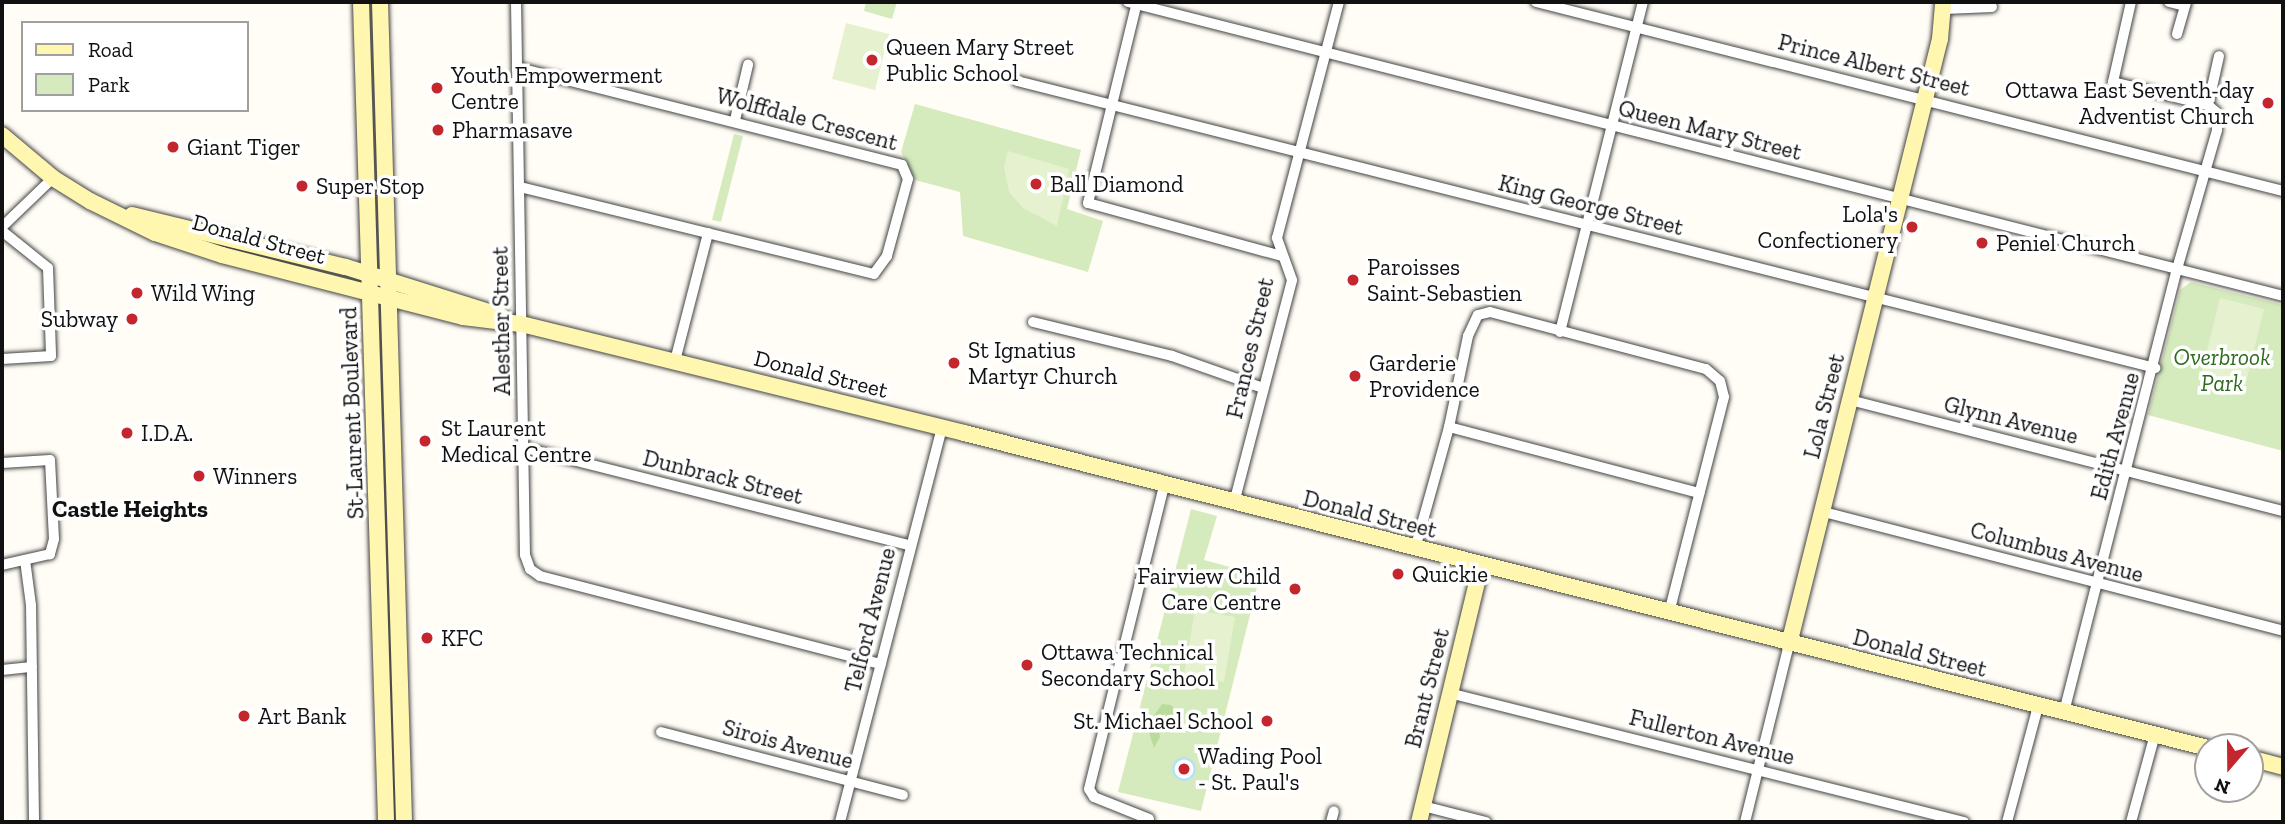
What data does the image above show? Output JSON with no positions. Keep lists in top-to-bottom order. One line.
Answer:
{"streets":{"street":["Prince Albert Street","Wolffdale Crescent","Queen Mary Street","King George Street","Donald Street","Alesther Street","Frances Street","Lola Street","St-Laurent Boulevard","Glynn Avenue","Edith Avenue","Dunbrack Street","Columbus Avenue","Telford Avenue","Brant Street","Fullerton Avenue","Sirois Avenue"]},"crossings":[["Prince Albert Street","Lola Street"],["Prince Albert Street","Edith Avenue"],["Wolffdale Crescent","Alesther Street"],["Queen Mary Street","Frances Street"],["Queen Mary Street","Lola Street"],["Queen Mary Street","Edith Avenue"],["King George Street","Frances Street"],["King George Street","Lola Street"],["King George Street","Edith Avenue"],["Donald Street","Alesther Street"],["Donald Street","Frances Street"],["Donald Street","Lola Street"],["Donald Street","St-Laurent Boulevard"],["Donald Street","Edith Avenue"],["Donald Street","Telford Avenue"],["Donald Street","Brant Street"],["Alesther Street","Dunbrack Street"],["Alesther Street","Telford Avenue"],["Lola Street","Glynn Avenue"],["Lola Street","Columbus Avenue"],["Lola Street","Fullerton Avenue"],["Glynn Avenue","Edith Avenue"],["Edith Avenue","Columbus Avenue"],["Dunbrack Street","Telford Avenue"],["Telford Avenue","Sirois Avenue"],["Brant Street","Fullerton Avenue"]],"districts":["Castle Heights"],"parks":["Overbrook Park"],"places":["Queen Mary Street Public School","Youth Empowerment Centre","Ottawa East Seventh-day Adventist Church","Pharmasave","Giant Tiger","Ball Diamond","Super Stop","Lola's Confectionery","Peniel Church","Paroisses Saint-Sebastien","Wild Wing","Subway","St Ignatius Martyr Church","Garderie Providence","I.D.A.","St Laurent Medical Centre","Winners","Quickie","Fairview Child Care Centre","KFC","Ottawa Technical Secondary School","Art Bank","St. Michael School","Wading Pool - St. Paul's"],"legend":["Road","Park"],"north":"bottom"}
